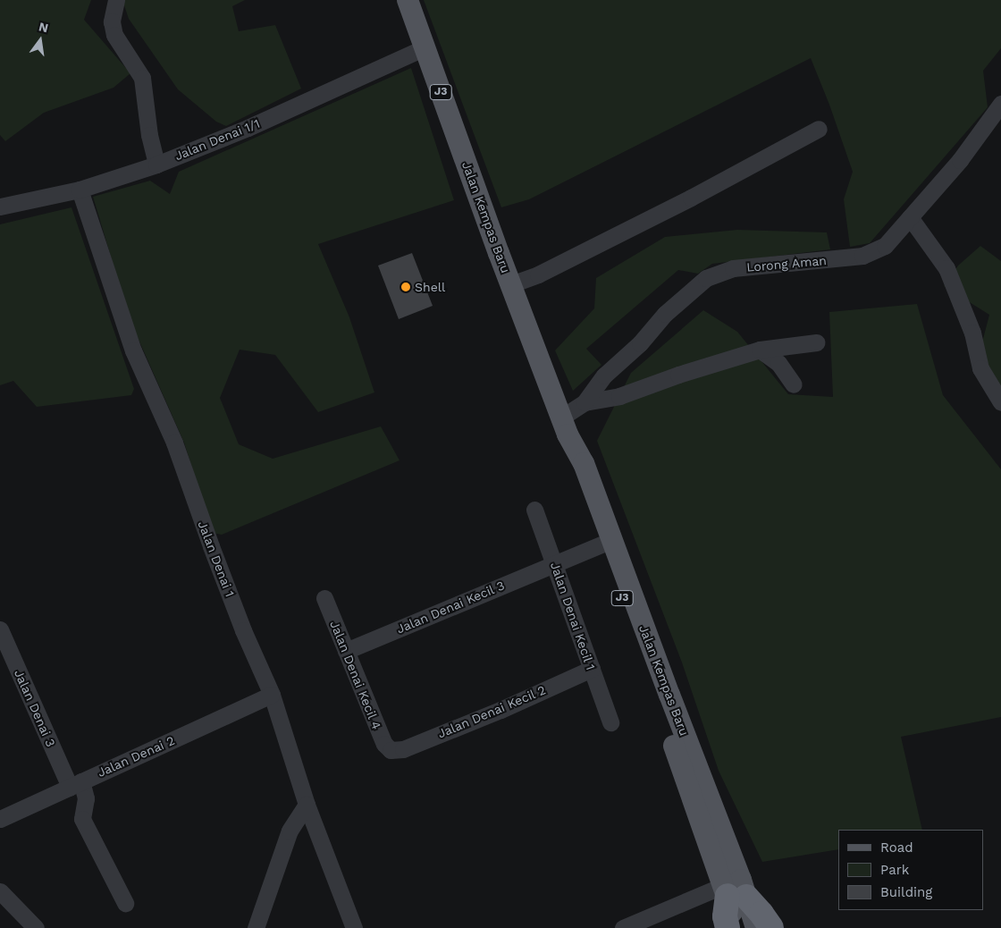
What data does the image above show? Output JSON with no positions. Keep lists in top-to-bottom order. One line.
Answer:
{"streets":{"main road":["J3","Jalan Kempas Baru"],"street":["Jalan Denai 1/1","Lorong Aman","Jalan Denai 1","Jalan Denai Kecil 3","Jalan Denai Kecil 1","Jalan Denai Kecil 4","Jalan Denai 3","Jalan Denai Kecil 2","Jalan Denai 2"]},"crossings":[["Jalan Denai 1/1","Jalan Kempas Baru"],["Jalan Denai 1/1","Jalan Denai 1"],["Jalan Kempas Baru","Lorong Aman"],["Jalan Kempas Baru","Jalan Denai Kecil 3"],["Jalan Denai 1","Jalan Denai 2"],["Jalan Denai Kecil 3","Jalan Denai Kecil 1"],["Jalan Denai Kecil 3","Jalan Denai Kecil 4"],["Jalan Denai Kecil 1","Jalan Denai Kecil 2"],["Jalan Denai Kecil 4","Jalan Denai Kecil 2"],["Jalan Denai 3","Jalan Denai 2"]],"places":["Shell"],"legend":["Road","Park","Building"],"north":"top"}
